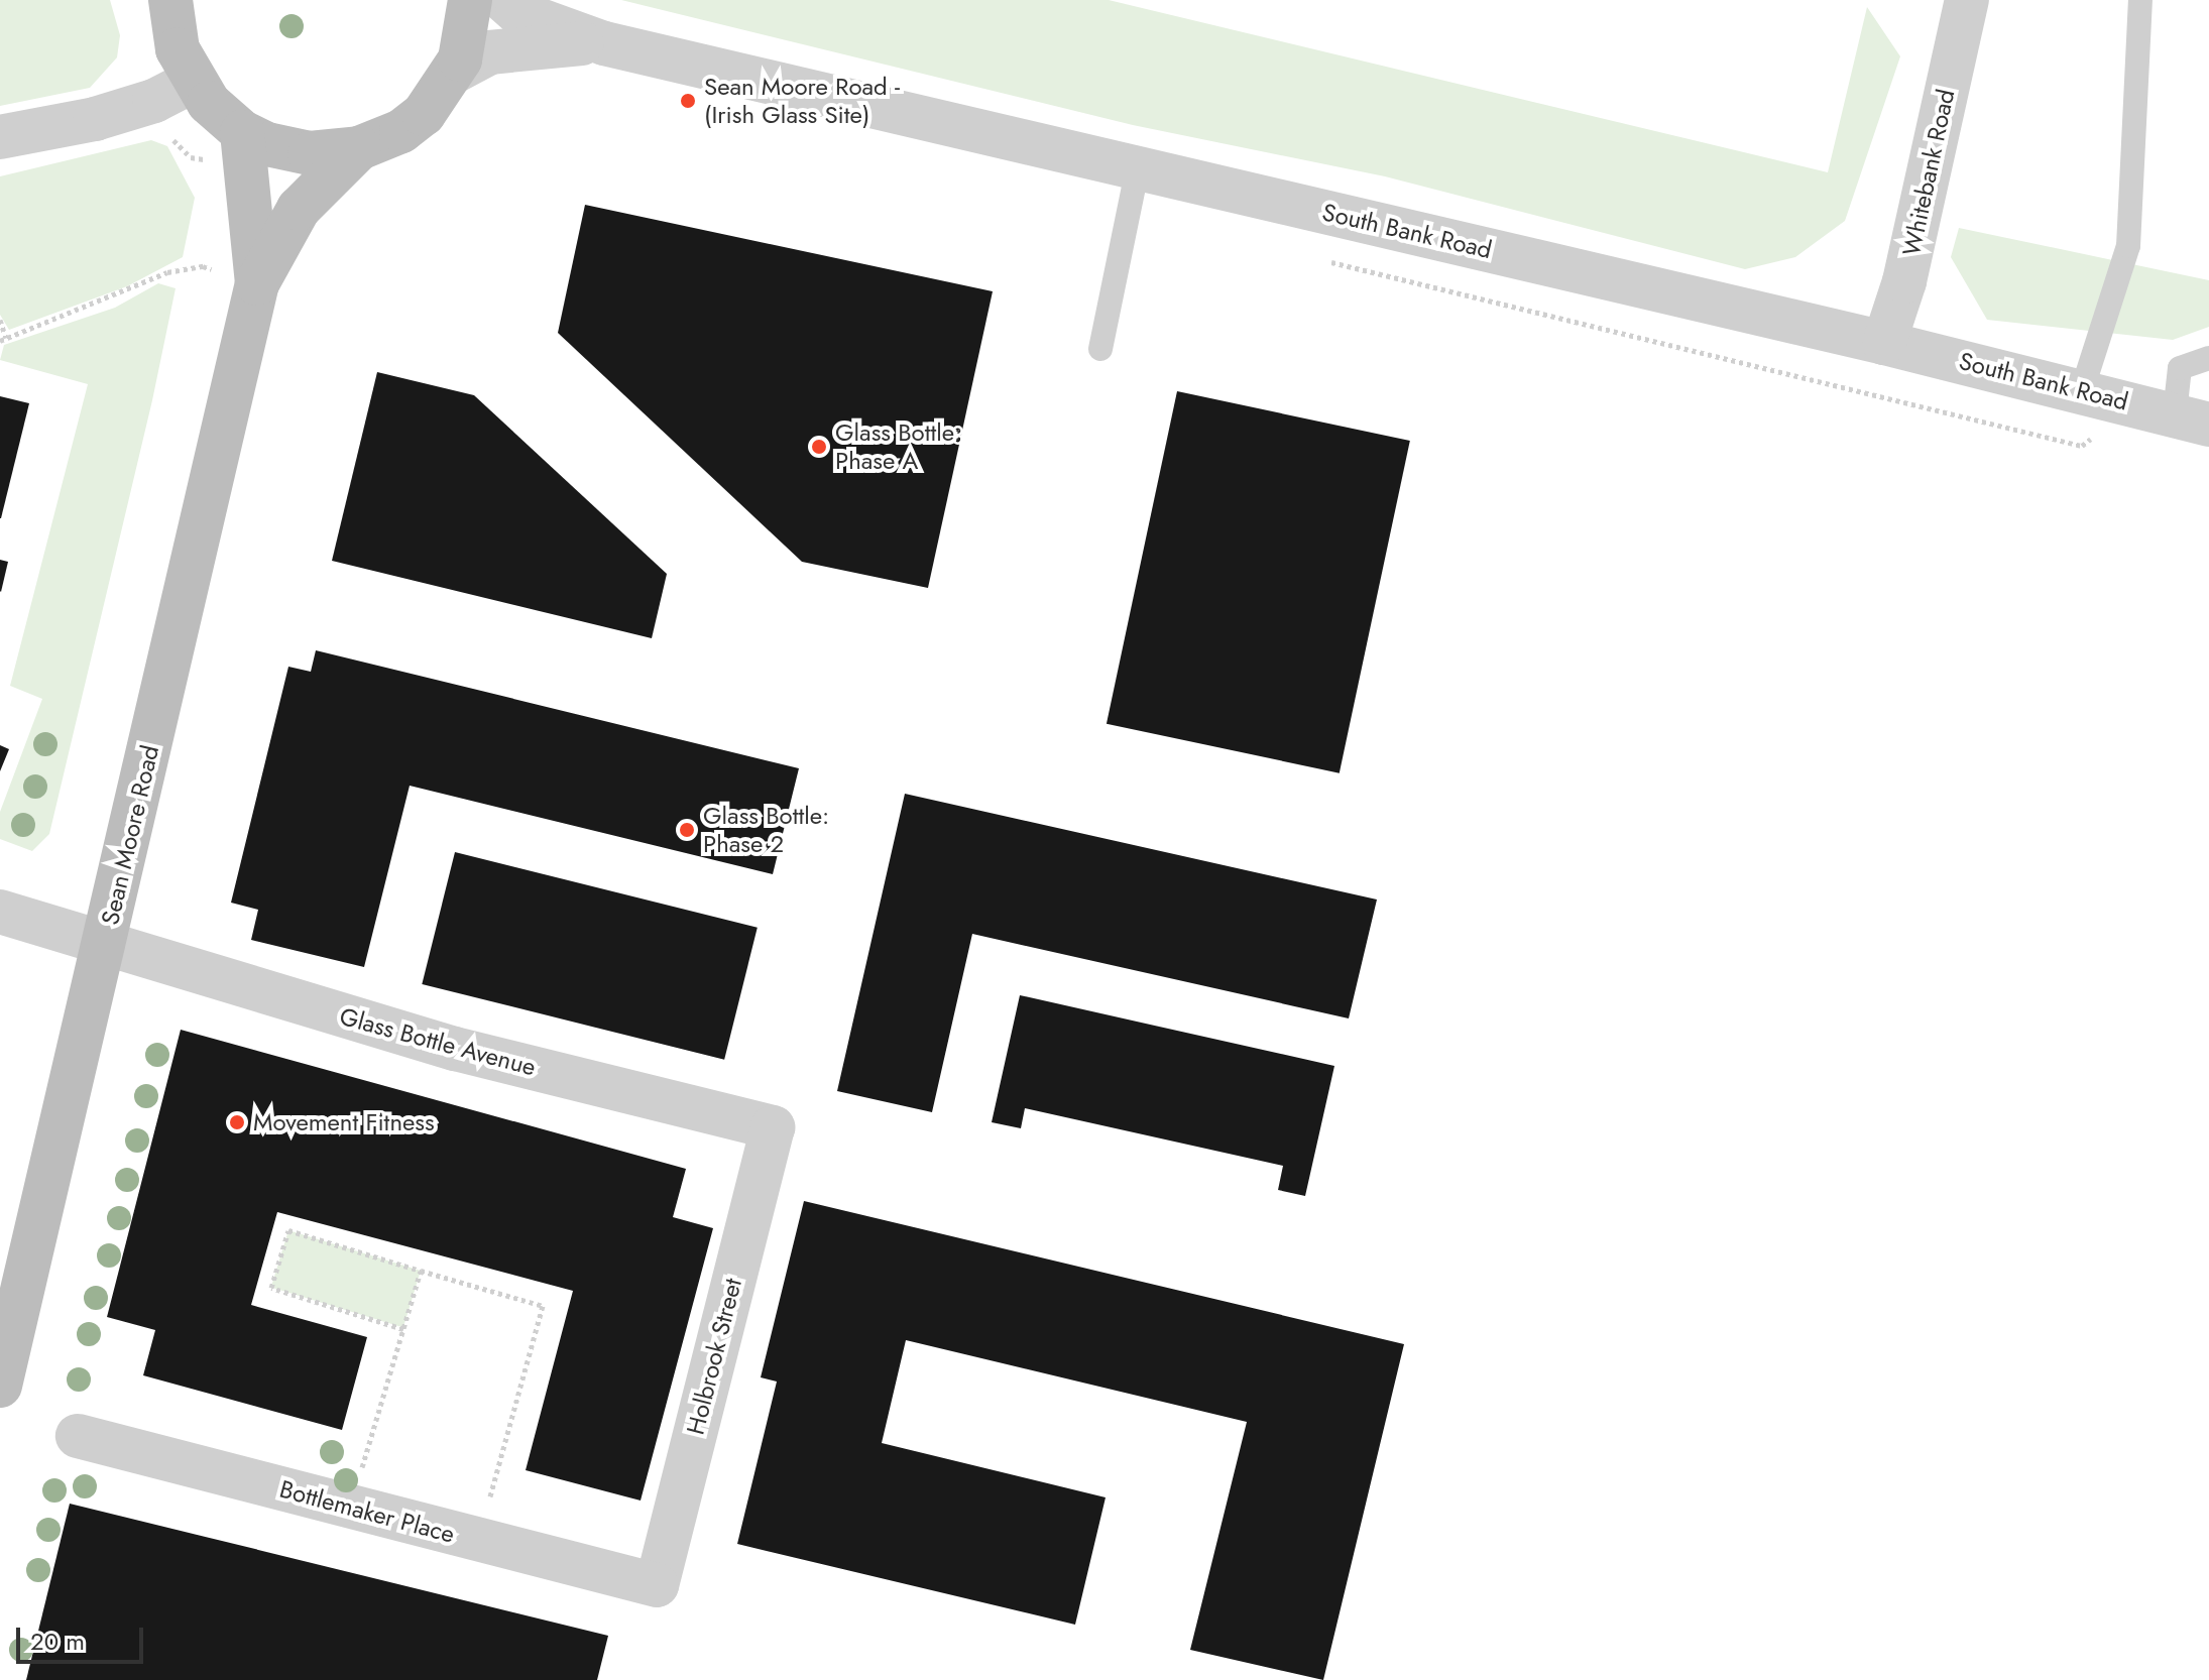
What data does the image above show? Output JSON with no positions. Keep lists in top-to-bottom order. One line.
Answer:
{"streets":{"main road":["Sean Moore Road"],"street":["Whitebank Road","South Bank Road","Glass Bottle Avenue","Holbrook Street","Bottlemaker Place"]},"crossings":[["Whitebank Road","South Bank Road"],["Sean Moore Road","Glass Bottle Avenue"],["Glass Bottle Avenue","Holbrook Street"],["Holbrook Street","Bottlemaker Place"]],"places":["Sean Moore Road - (Irish Glass Site)","Glass Bottle: Phase A","Glass Bottle: Phase 2","Movement Fitness"],"scale_bar":"20 m"}
